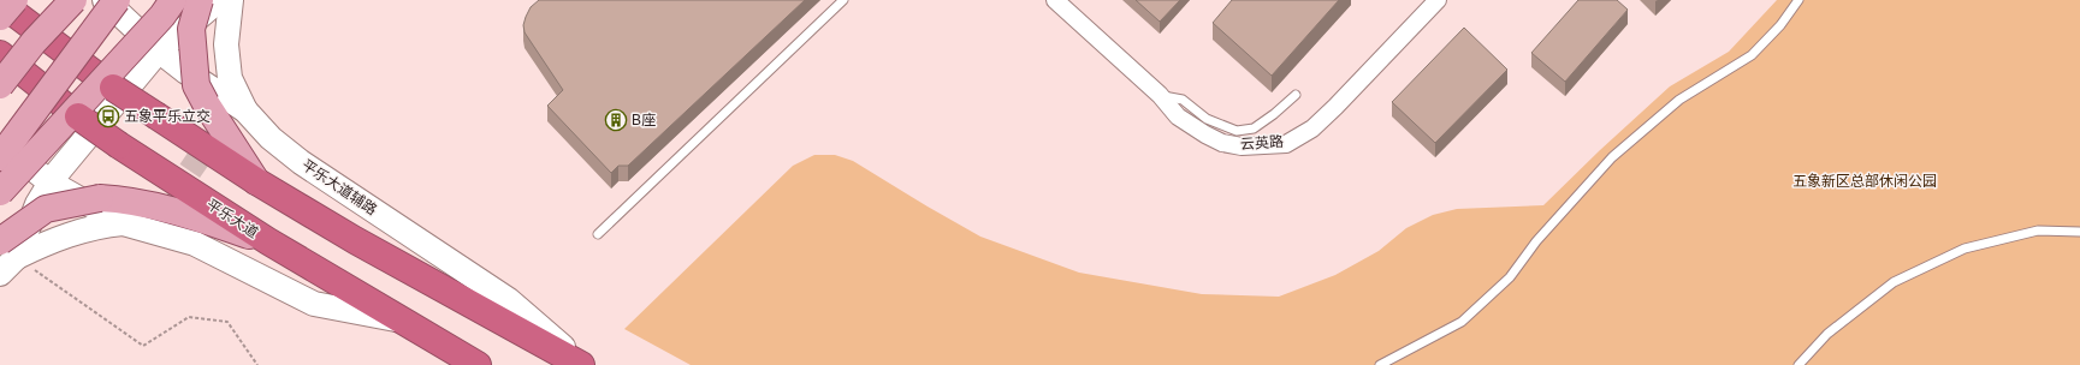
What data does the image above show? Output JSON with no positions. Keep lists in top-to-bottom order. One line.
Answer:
{"streets":{"highway":["平乐大道"],"street":["云英路","平乐大道辅路"]},"parks":["五象新区总部休闲公园"],"places":{"bus stop":["五象平乐立交"],"building":["B座"]}}
